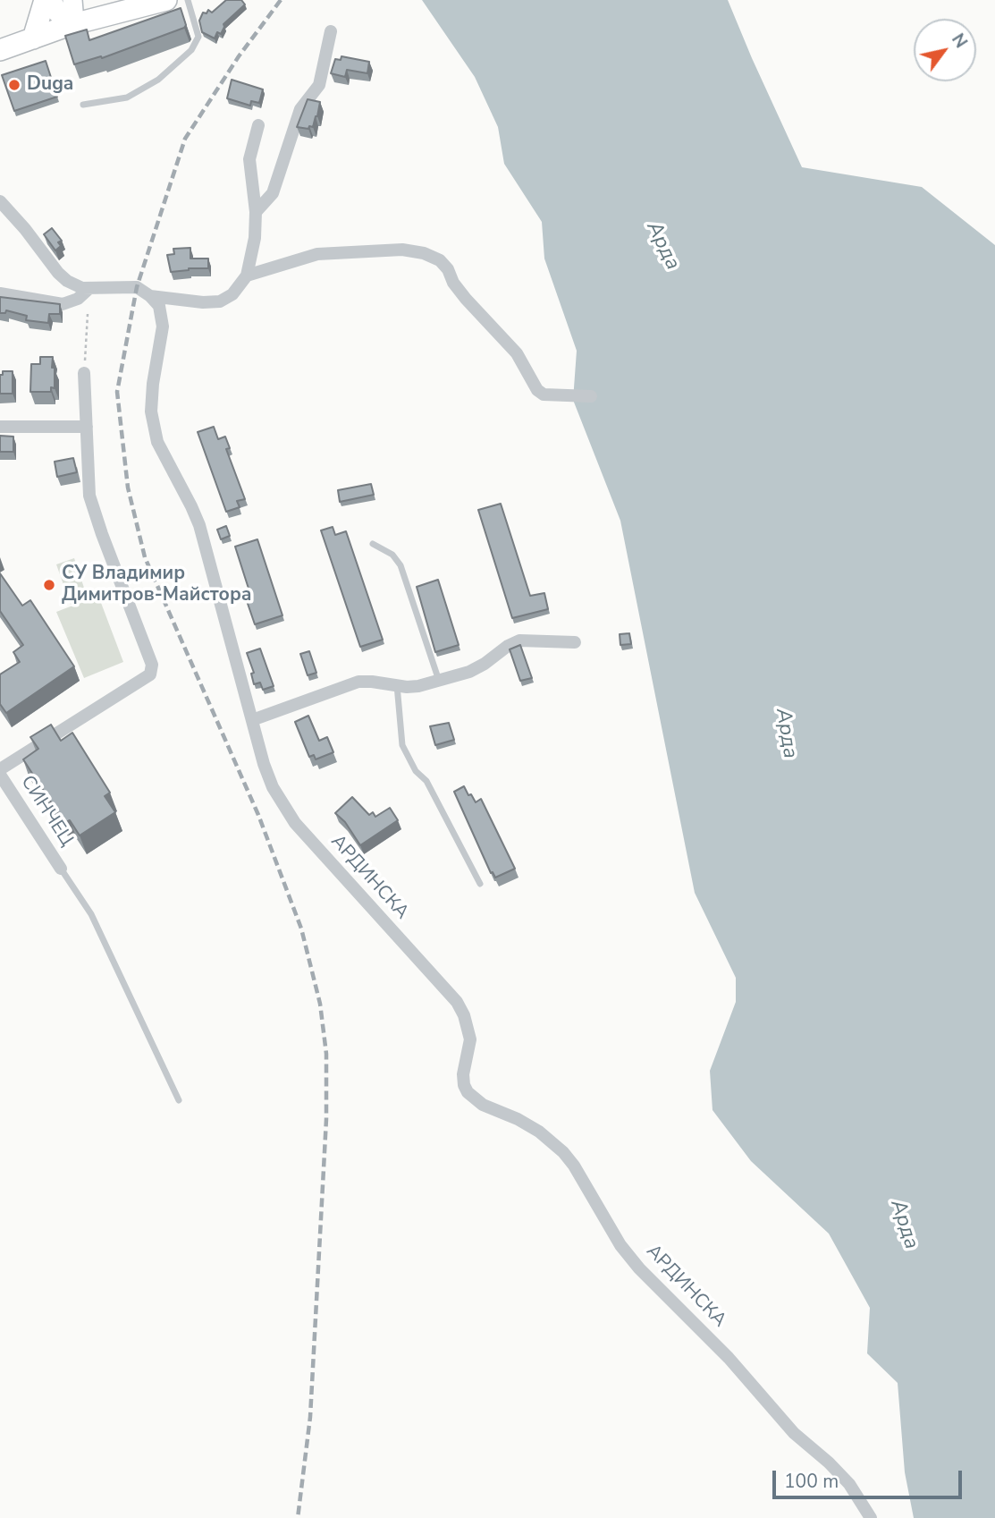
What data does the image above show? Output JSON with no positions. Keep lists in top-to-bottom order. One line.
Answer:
{"streets":{"street":["СИНЧЕЦ","АРДИНСКА"]},"water":["Арда"],"places":["Duga","СУ Владимир Димитров-Майстора"],"scale_bar":"100 m","north":"top right"}
